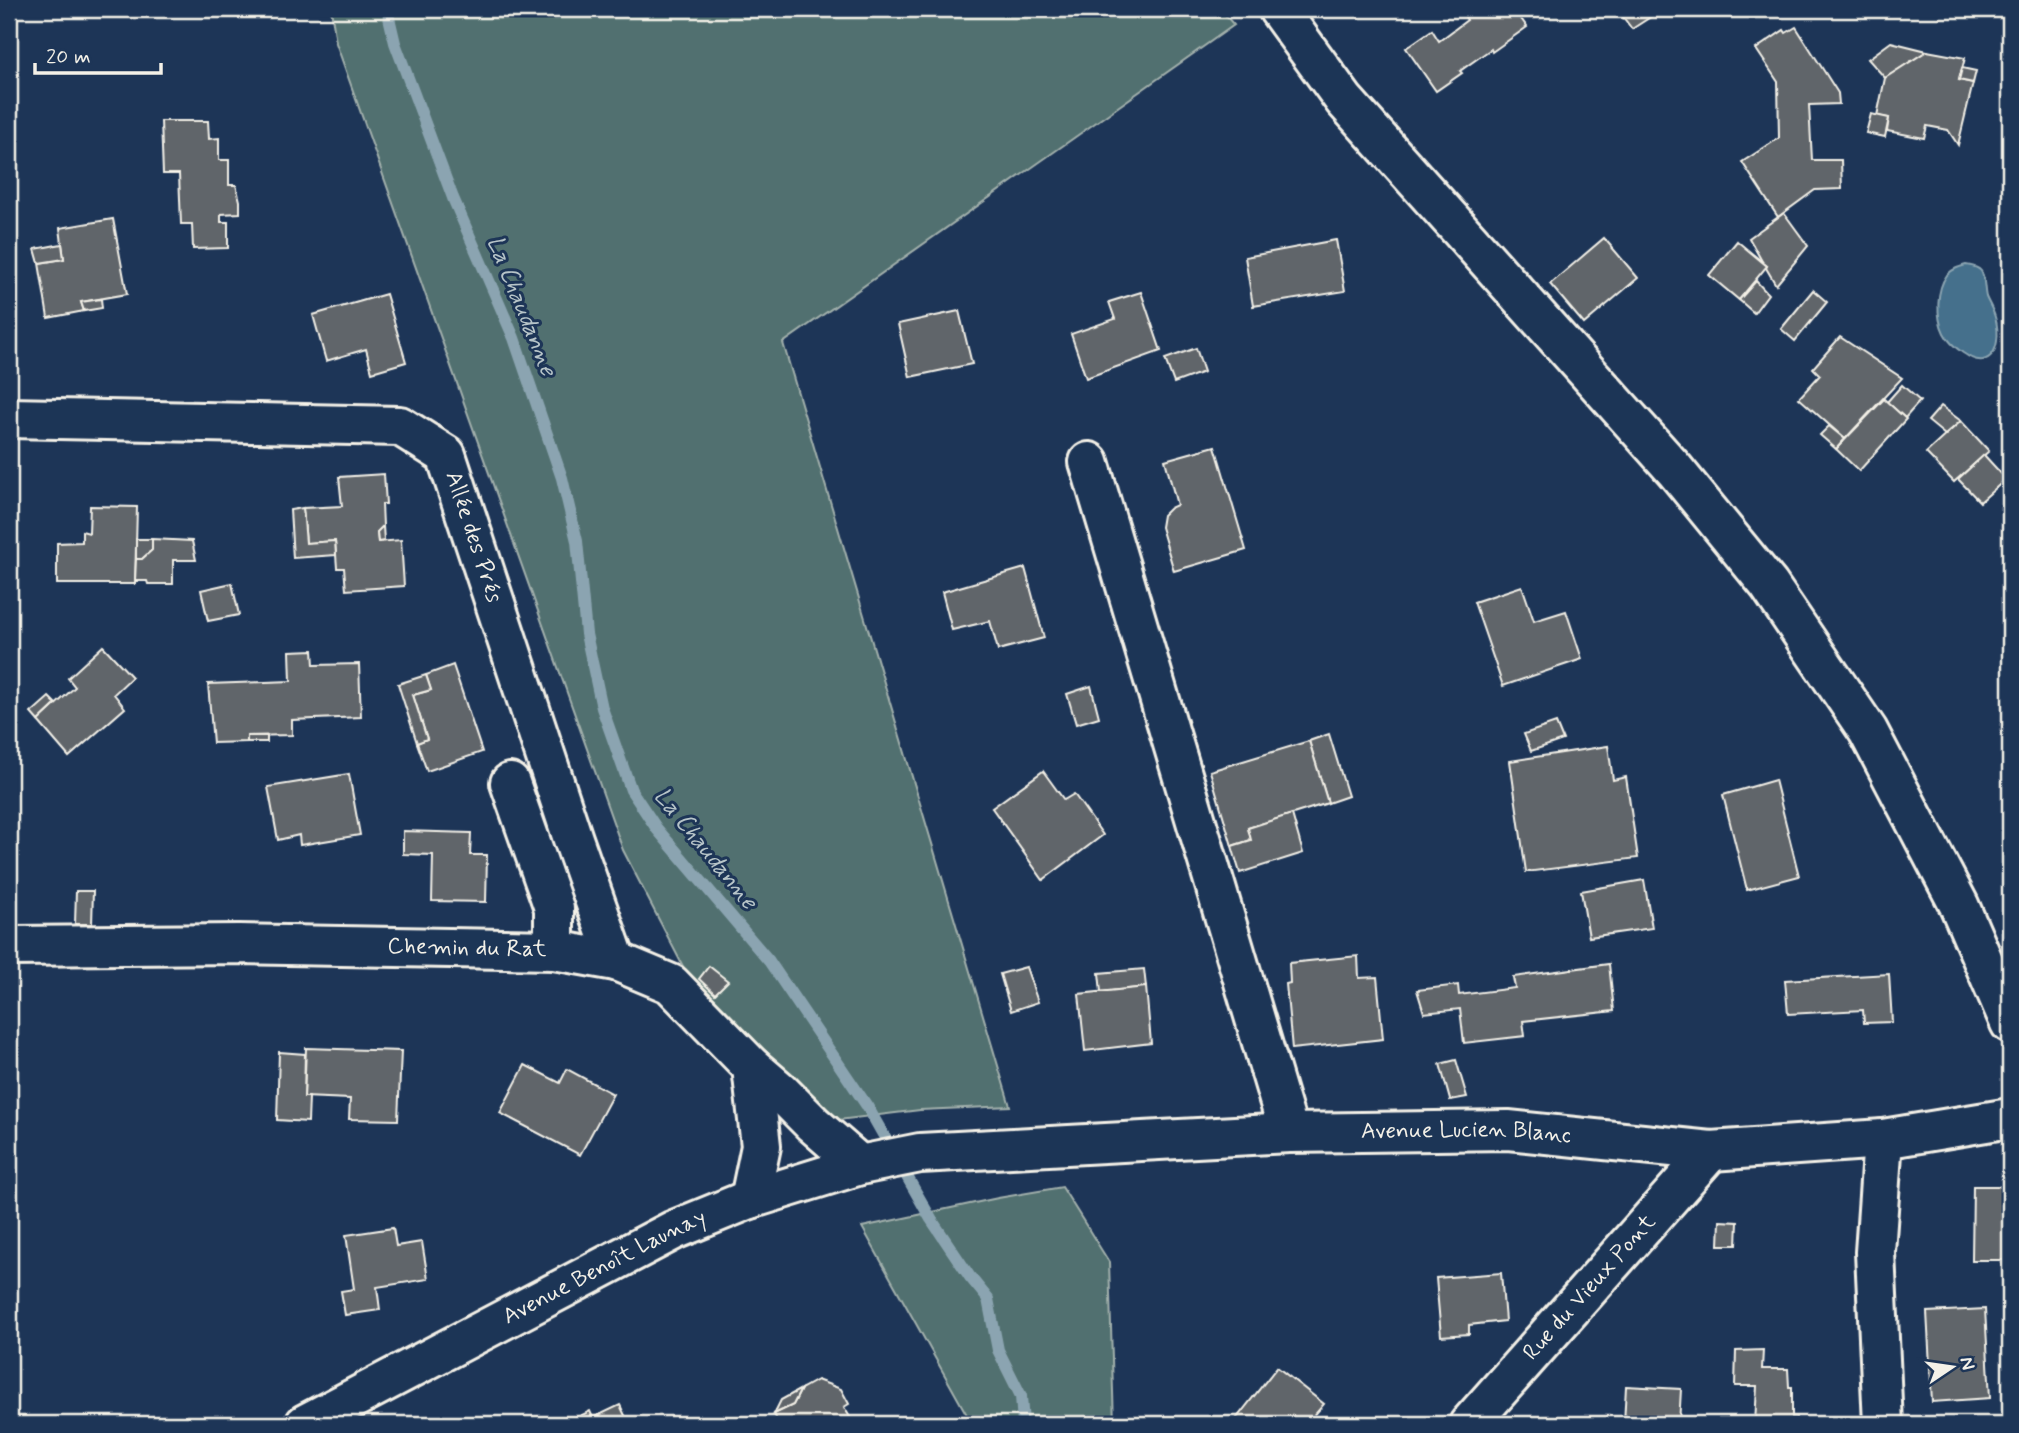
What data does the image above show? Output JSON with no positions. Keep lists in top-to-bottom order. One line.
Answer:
{"streets":{"street":["Allée des Prés","Chemin du Rat","Avenue Lucien Blanc","Avenue Benoît Launay","Rue du Vieux Pont"]},"crossings":[["Allée des Prés","Chemin du Rat"],["Chemin du Rat","Avenue Benoît Launay"],["Avenue Lucien Blanc","Avenue Benoît Launay"],["Avenue Lucien Blanc","Rue du Vieux Pont"]],"water":["La Chaudanne"],"scale_bar":"20 m","north":"right"}
